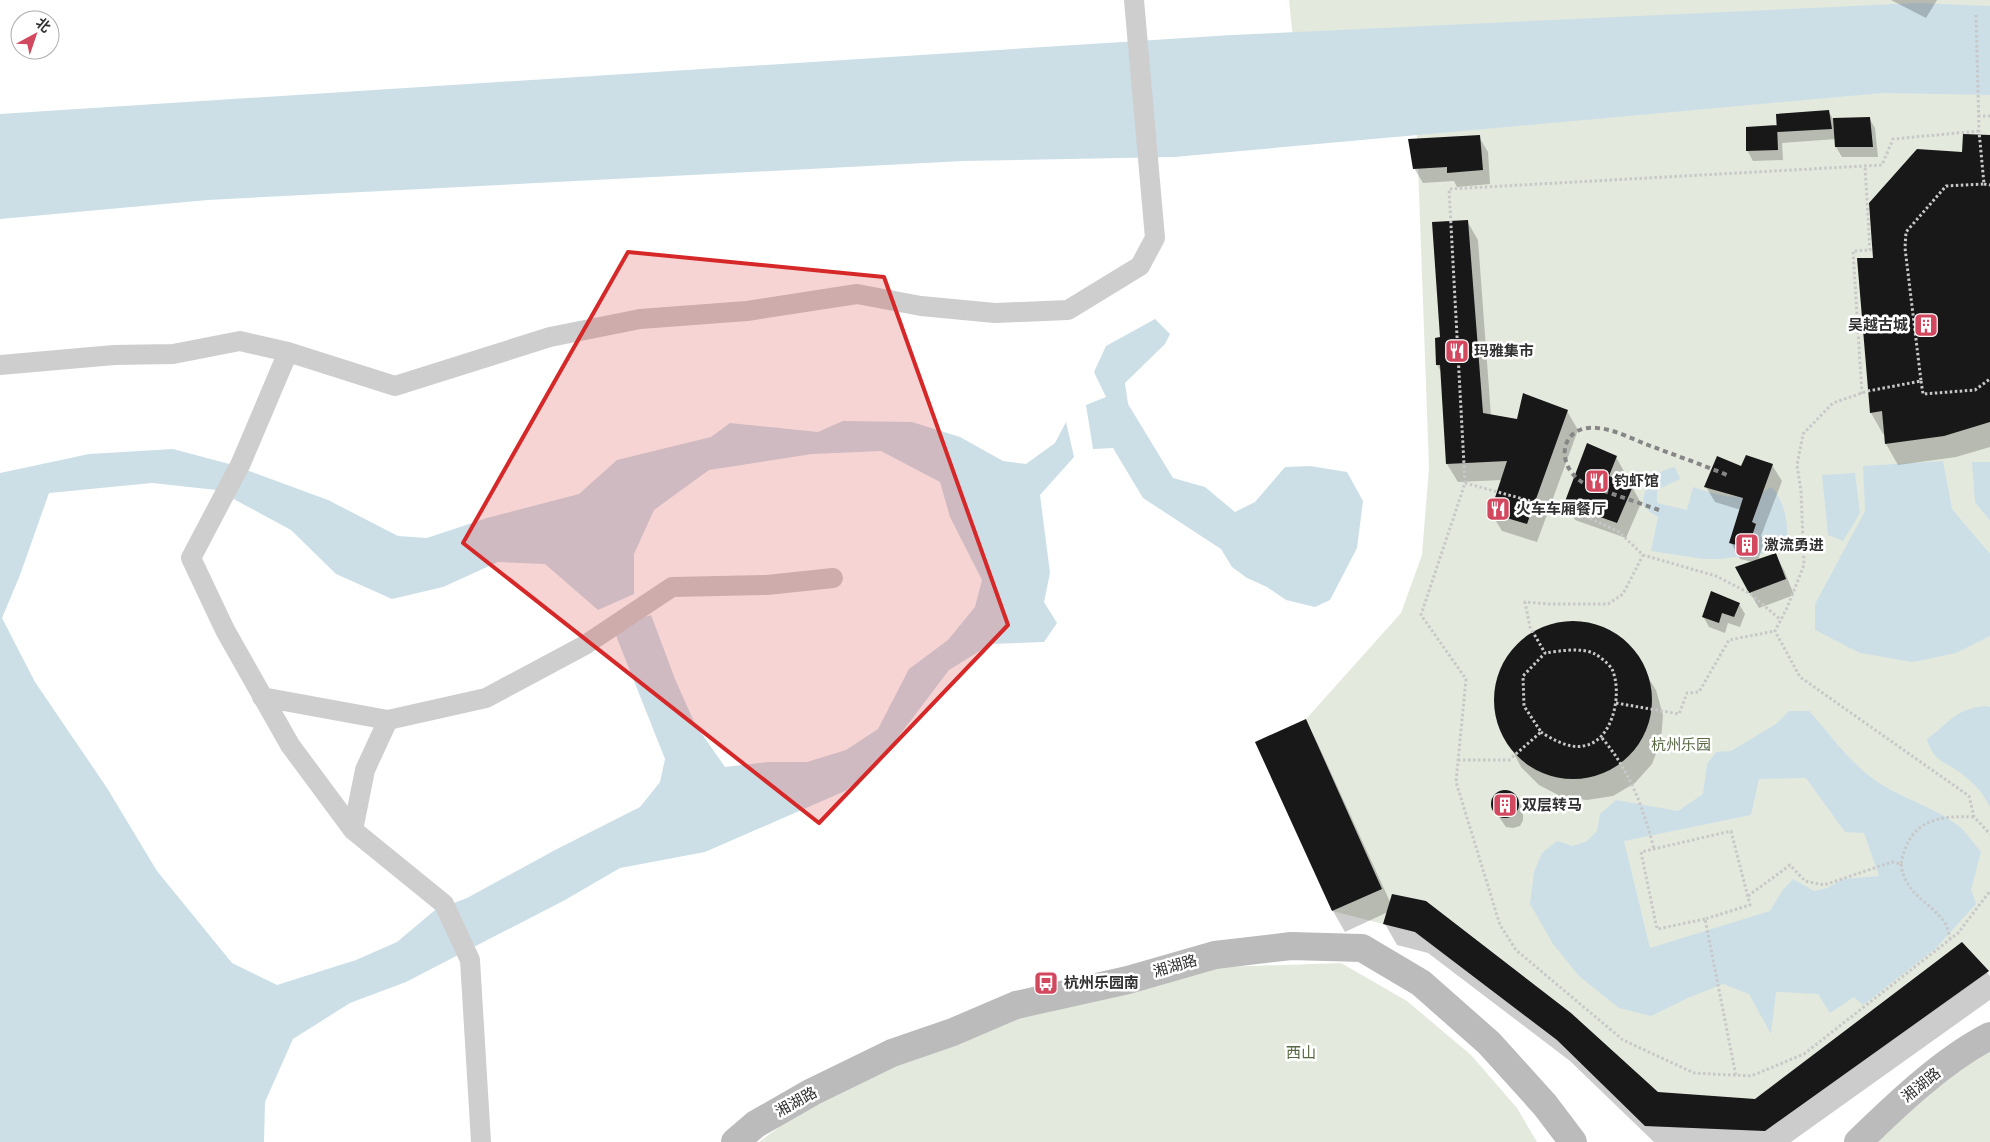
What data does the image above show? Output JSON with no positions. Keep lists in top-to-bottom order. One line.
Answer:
{"streets":{"main road":["湘湖路"]},"parks":["杭州乐园","西山"],"places":{"building":["吴越古城","激流勇进","双层转马"],"restaurant":["玛雅集市","钓虾馆","火车车厢餐厅"],"bus stop":["杭州乐园南"]},"north":"top right"}
